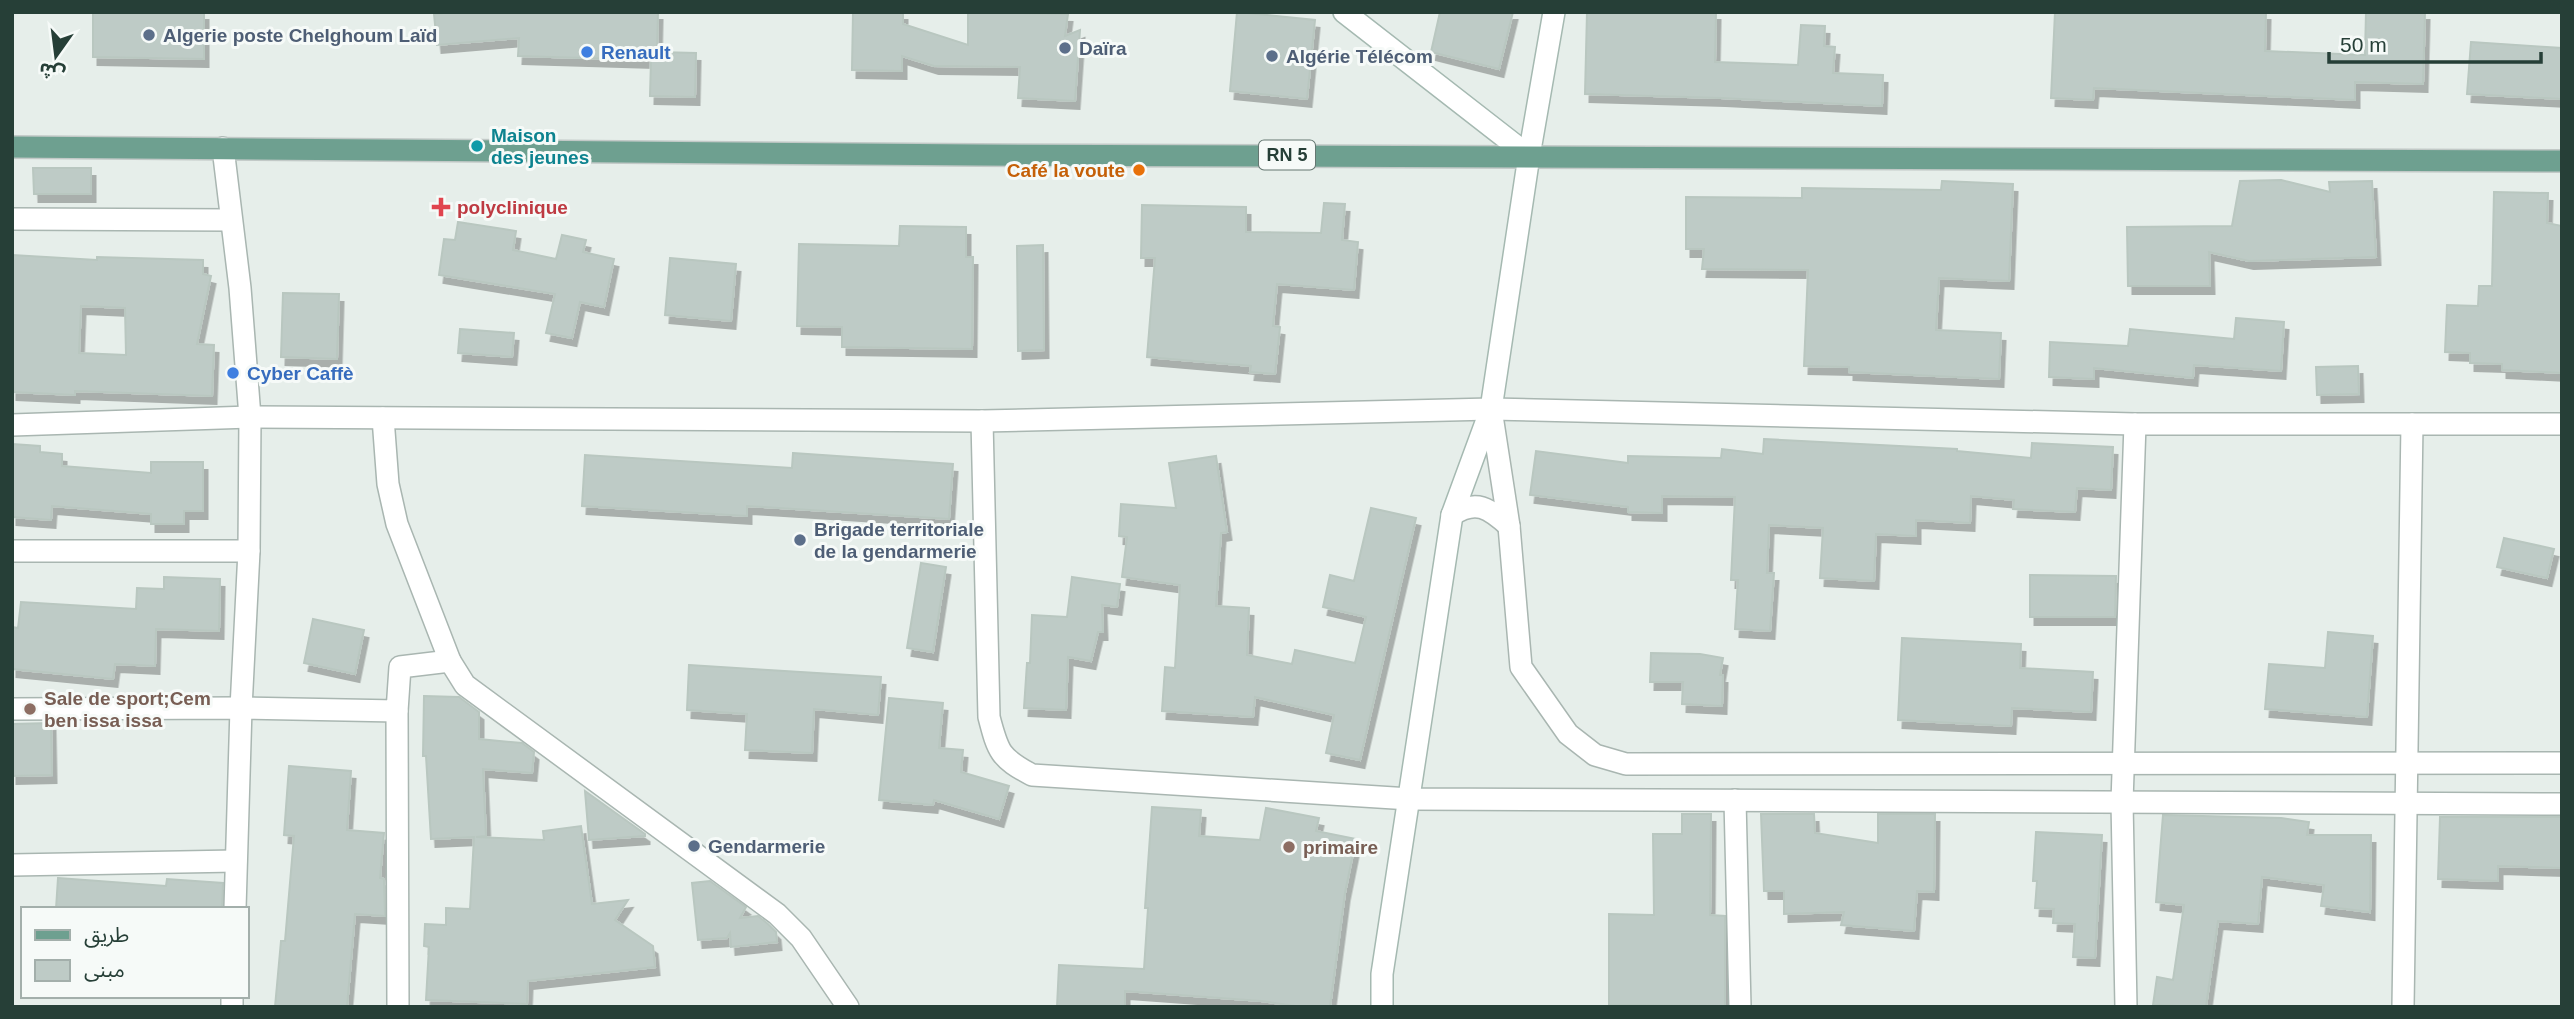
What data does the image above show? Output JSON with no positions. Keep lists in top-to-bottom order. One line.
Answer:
{"streets":{"main road":["RN 5"]},"places":{"other":["Algerie poste Chelghoum Laïd","Daïra","Renault","Algérie Télécom","Maison des jeunes","Café la voute","Cyber Caffè","Brigade territoriale de la gendarmerie","Sale de sport;Cem ben issa issa","Gendarmerie","primaire"],"health":["polyclinique"]},"legend":["طريق","مبنى"],"scale_bar":"50 m","north":"bottom"}
